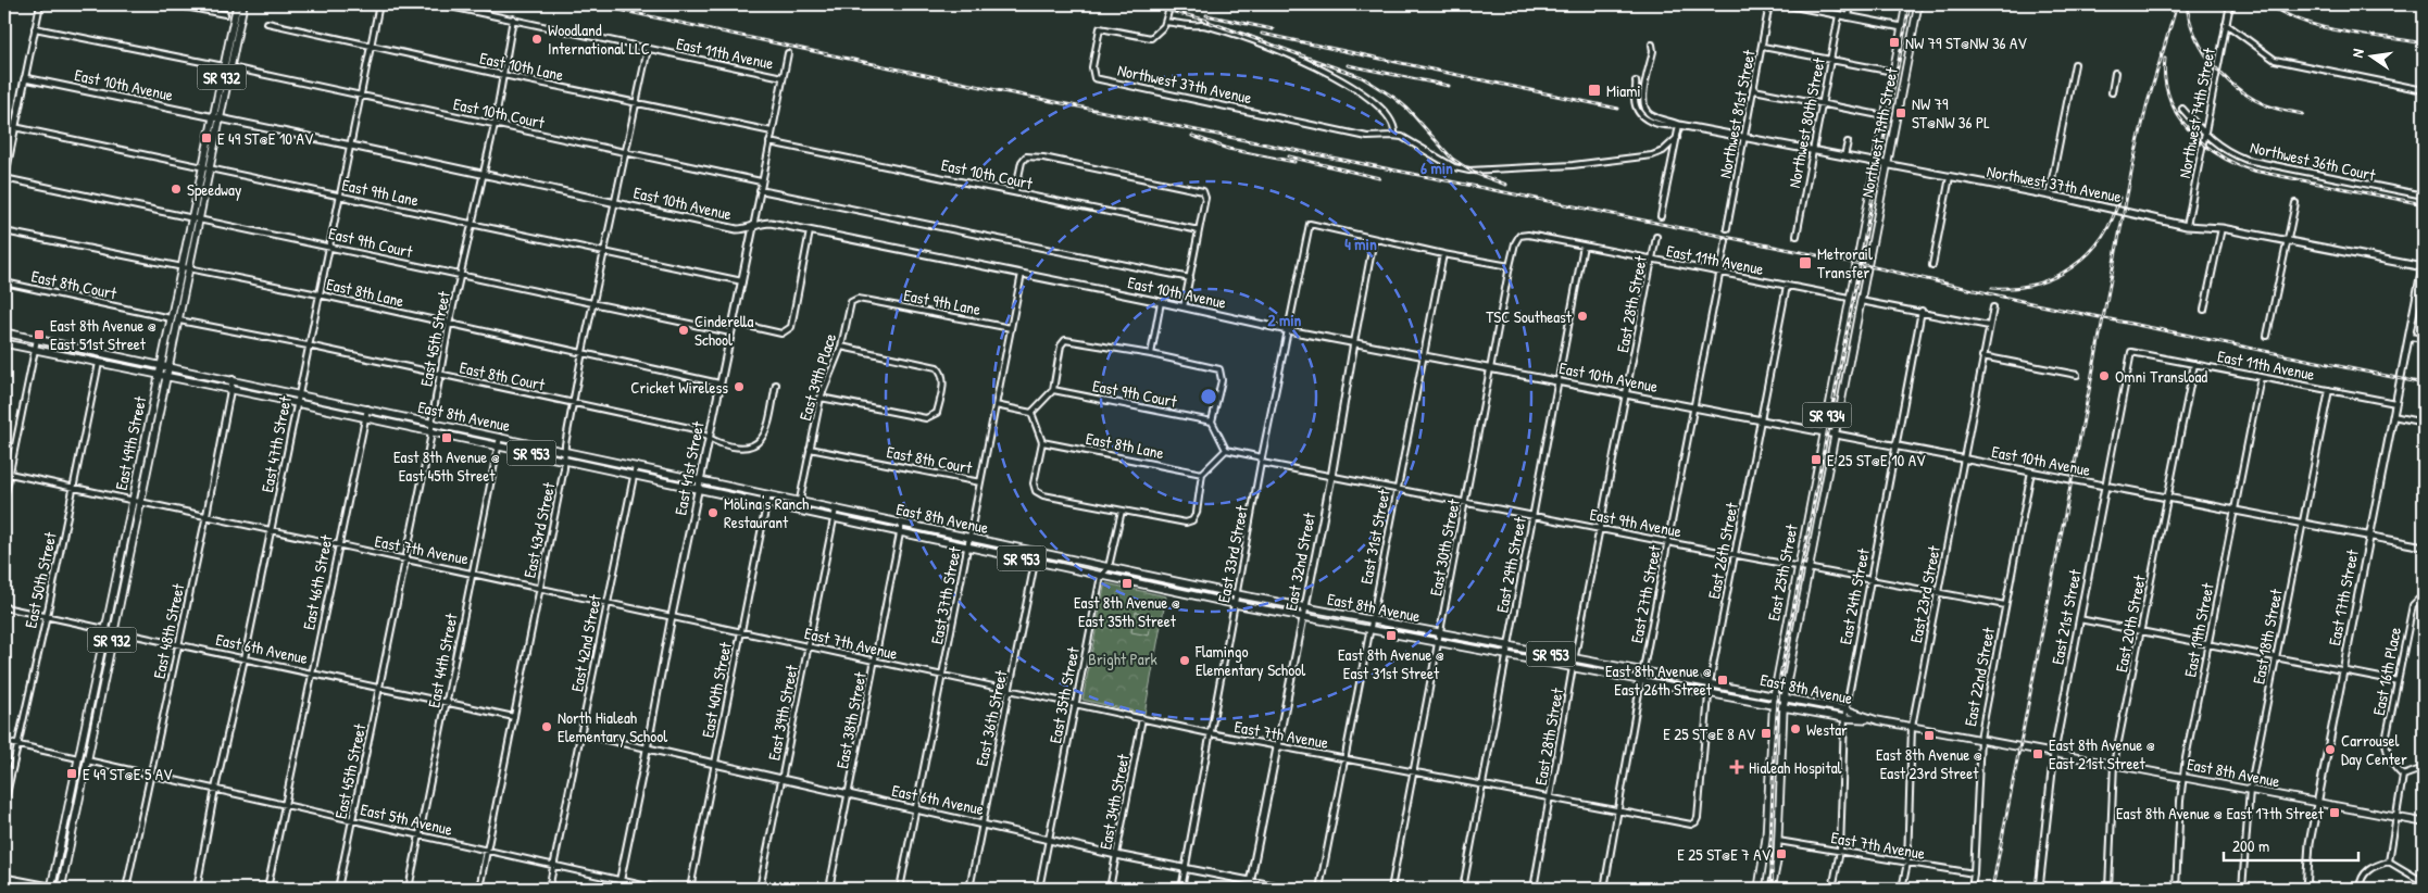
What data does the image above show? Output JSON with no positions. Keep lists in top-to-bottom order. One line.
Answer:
{"streets":{"main road":["SR 932","Northwest 79th Street","SR 934","East 8th Avenue","East 49th Street","SR 953","East 25th Street"],"street":["East 11th Avenue","East 10th Lane","Northwest 37th Avenue","East 10th Avenue","East 10th Court","Northwest 74th Street","Northwest 81st Street","Northwest 80th Street","Northwest 36th Court","East 9th Lane","East 9th Court","East 8th Court","East 8th Lane","East 28th Street","East 45th Street","East 39th Place","East 47th Street","East 41st Street","East 9th Avenue","East 43rd Street","East 31st Street","East 30th Street","East 7th Avenue","East 26th Street","East 33rd Street","East 32nd Street","East 29th Street","East 50th Street","East 46th Street","East 27th Street","East 23rd Street","East 37th Street","East 24th Street","East 17th Street","East 21st Street","East 20th Street","East 19th Street","East 48th Street","East 18th Street","East 42nd Street","East 6th Avenue","East 44th Street","East 16th Place","East 22nd Street","East 40th Street","East 35th Street","East 39th Street","East 36th Street","East 38th Street","East 34th Street","East 5th Avenue"]},"crossings":[["East 11th Avenue","East 28th Street"],["East 11th Avenue","East 45th Street"],["East 11th Avenue","East 41st Street"],["East 11th Avenue","East 43rd Street"],["East 11th Avenue","East 30th Street"],["East 11th Avenue","East 26th Street"],["East 11th Avenue","East 29th Street"],["East 11th Avenue","East 25th Street"],["East 11th Avenue","East 27th Street"],["East 11th Avenue","East 17th Street"],["East 11th Avenue","East 21st Street"],["East 11th Avenue","East 20th Street"],["East 11th Avenue","East 19th Street"],["East 11th Avenue","East 18th Street"],["East 10th Lane","East 45th Street"],["East 10th Lane","East 47th Street"],["East 10th Lane","East 41st Street"],["East 10th Lane","East 43rd Street"],["Northwest 37th Avenue","Northwest 74th Street"],["Northwest 37th Avenue","Northwest 81st Street"],["Northwest 37th Avenue","Northwest 80th Street"],["Northwest 37th Avenue","Northwest 79th Street"],["Northwest 37th Avenue","East 17th Street"],["East 10th Avenue","East 28th Street"],["East 10th Avenue","East 45th Street"],["East 10th Avenue","SR 934"],["East 10th Avenue","East 49th Street"],["East 10th Avenue","East 47th Street"],["East 10th Avenue","East 41st Street"],["East 10th Avenue","East 43rd Street"],["East 10th Avenue","East 31st Street"],["East 10th Avenue","East 30th Street"],["East 10th Avenue","East 26th Street"],["East 10th Avenue","East 33rd Street"],["East 10th Avenue","East 32nd Street"],["East 10th Avenue","East 29th Street"],["East 10th Avenue","East 25th Street"],["East 10th Avenue","East 27th Street"],["East 10th Avenue","East 23rd Street"],["East 10th Avenue","East 37th Street"],["East 10th Avenue","East 24th Street"],["East 10th Avenue","East 17th Street"],["East 10th Avenue","East 21st Street"],["East 10th Avenue","East 20th Street"],["East 10th Avenue","East 19th Street"],["East 10th Avenue","East 18th Street"],["East 10th Avenue","East 22nd Street"],["East 10th Court","East 45th Street"],["East 10th Court","East 49th Street"],["East 10th Court","East 47th Street"],["East 10th Court","East 41st Street"],["East 10th Court","East 43rd Street"],["Northwest 74th Street","Northwest 36th Court"],["Northwest 79th Street","SR 934"],["Northwest 79th Street","East 25th Street"],["East 9th Lane","East 45th Street"],["East 9th Lane","East 39th Place"],["East 9th Lane","East 49th Street"],["East 9th Lane","East 47th Street"],["East 9th Lane","East 41st Street"],["East 9th Lane","East 43rd Street"],["East 9th Lane","East 37th Street"],["East 9th Court","East 45th Street"],["East 9th Court","East 49th Street"],["East 9th Court","East 47th Street"],["East 9th Court","East 41st Street"],["East 9th Court","East 43rd Street"],["East 8th Court","East 45th Street"],["East 8th Court","East 39th Place"],["East 8th Court","East 49th Street"],["East 8th Court","East 47th Street"],["East 8th Court","East 41st Street"],["East 8th Court","East 43rd Street"],["East 8th Court","East 37th Street"],["East 8th Lane","East 45th Street"],["East 8th Lane","East 49th Street"],["East 8th Lane","East 47th Street"],["East 8th Lane","East 41st Street"],["East 8th Lane","East 43rd Street"],["East 28th Street","East 8th Avenue"],["East 28th Street","East 9th Avenue"],["East 28th Street","East 7th Avenue"],["East 45th Street","East 8th Avenue"],["East 45th Street","East 7th Avenue"],["East 45th Street","East 6th Avenue"],["East 45th Street","East 5th Avenue"],["East 39th Place","East 8th Avenue"],["SR 934","East 8th Avenue"],["SR 934","East 9th Avenue"],["SR 934","East 7th Avenue"],["East 8th Avenue","East 49th Street"],["East 8th Avenue","East 47th Street"],["East 8th Avenue","East 41st Street"],["East 8th Avenue","East 43rd Street"],["East 8th Avenue","East 31st Street"],["East 8th Avenue","East 30th Street"],["East 8th Avenue","East 26th Street"],["East 8th Avenue","East 33rd Street"],["East 8th Avenue","East 32nd Street"],["East 8th Avenue","East 29th Street"],["East 8th Avenue","East 25th Street"],["East 8th Avenue","East 50th Street"],["East 8th Avenue","East 46th Street"],["East 8th Avenue","East 27th Street"],["East 8th Avenue","East 23rd Street"],["East 8th Avenue","East 37th Street"],["East 8th Avenue","East 24th Street"],["East 8th Avenue","East 17th Street"],["East 8th Avenue","East 21st Street"],["East 8th Avenue","East 20th Street"],["East 8th Avenue","East 19th Street"],["East 8th Avenue","East 48th Street"],["East 8th Avenue","East 18th Street"],["East 8th Avenue","East 42nd Street"],["East 8th Avenue","East 44th Street"],["East 8th Avenue","East 22nd Street"],["East 8th Avenue","East 40th Street"],["East 8th Avenue","East 35th Street"],["East 8th Avenue","East 39th Street"],["East 8th Avenue","East 36th Street"],["East 8th Avenue","East 38th Street"],["East 49th Street","East 7th Avenue"],["East 49th Street","East 6th Avenue"],["East 49th Street","East 5th Avenue"],["East 47th Street","East 7th Avenue"],["East 47th Street","East 6th Avenue"],["East 47th Street","East 5th Avenue"],["East 41st Street","East 7th Avenue"],["East 41st Street","East 6th Avenue"],["East 41st Street","East 5th Avenue"],["East 9th Avenue","East 31st Street"],["East 9th Avenue","East 30th Street"],["East 9th Avenue","East 26th Street"],["East 9th Avenue","East 33rd Street"],["East 9th Avenue","East 32nd Street"],["East 9th Avenue","East 29th Street"],["East 9th Avenue","East 25th Street"],["East 9th Avenue","East 27th Street"],["East 9th Avenue","East 23rd Street"],["East 9th Avenue","East 24th Street"],["East 9th Avenue","East 22nd Street"],["East 43rd Street","East 7th Avenue"],["East 43rd Street","East 6th Avenue"],["East 43rd Street","East 5th Avenue"],["East 31st Street","East 7th Avenue"],["East 30th Street","East 7th Avenue"],["East 7th Avenue","East 26th Street"],["East 7th Avenue","East 33rd Street"],["East 7th Avenue","East 32nd Street"],["East 7th Avenue","East 29th Street"],["East 7th Avenue","East 50th Street"],["East 7th Avenue","East 46th Street"],["East 7th Avenue","East 27th Street"],["East 7th Avenue","East 23rd Street"],["East 7th Avenue","East 37th Street"],["East 7th Avenue","East 24th Street"],["East 7th Avenue","East 48th Street"],["East 7th Avenue","East 42nd Street"],["East 7th Avenue","East 44th Street"],["East 7th Avenue","East 22nd Street"],["East 7th Avenue","East 40th Street"],["East 7th Avenue","East 35th Street"],["East 7th Avenue","East 39th Street"],["East 7th Avenue","East 36th Street"],["East 7th Avenue","East 38th Street"],["East 7th Avenue","East 34th Street"],["East 33rd Street","East 32nd Street"],["East 33rd Street","East 6th Avenue"],["East 32nd Street","East 6th Avenue"],["East 50th Street","East 6th Avenue"],["East 46th Street","East 6th Avenue"],["East 46th Street","East 5th Avenue"],["East 37th Street","East 6th Avenue"],["East 48th Street","East 6th Avenue"],["East 48th Street","East 5th Avenue"],["East 42nd Street","East 6th Avenue"],["East 42nd Street","East 5th Avenue"],["East 6th Avenue","East 44th Street"],["East 6th Avenue","East 40th Street"],["East 6th Avenue","East 35th Street"],["East 6th Avenue","East 39th Street"],["East 6th Avenue","East 36th Street"],["East 6th Avenue","East 38th Street"],["East 6th Avenue","East 34th Street"],["East 44th Street","East 5th Avenue"]],"parks":["Bright Park"],"places":{"other":["Woodland International LLC","Speedway","TSC Southeast","Cinderella School","Omni Transload","Cricket Wireless","Molina's Ranch Restaurant","Flamingo Elementary School","North Hialeah Elementary School","Westar","Carrousel Day Center"],"transit":["NW 79 ST@NW 36 AV","Miami","NW 79 ST@NW 36 PL","E 49 ST@E 10 AV","Metrorail Transfer","East 8th Avenue @ East 51st Street","East 8th Avenue @ East 45th Street","E 25 ST@E 10 AV","East 8th Avenue @ East 35th Street","East 8th Avenue @ East 31st Street","East 8th Avenue @ East 26th Street","E 25 ST@E 8 AV","East 8th Avenue @ East 23rd Street","East 8th Avenue @ East 21st Street","E 49 ST@E 5 AV","East 8th Avenue @ East 17th Street","E 25 ST@E 7 AV"],"health":["Hialeah Hospital"]},"scale_bar":"200 m","north":"left","rings":["6 min","4 min","2 min"]}
